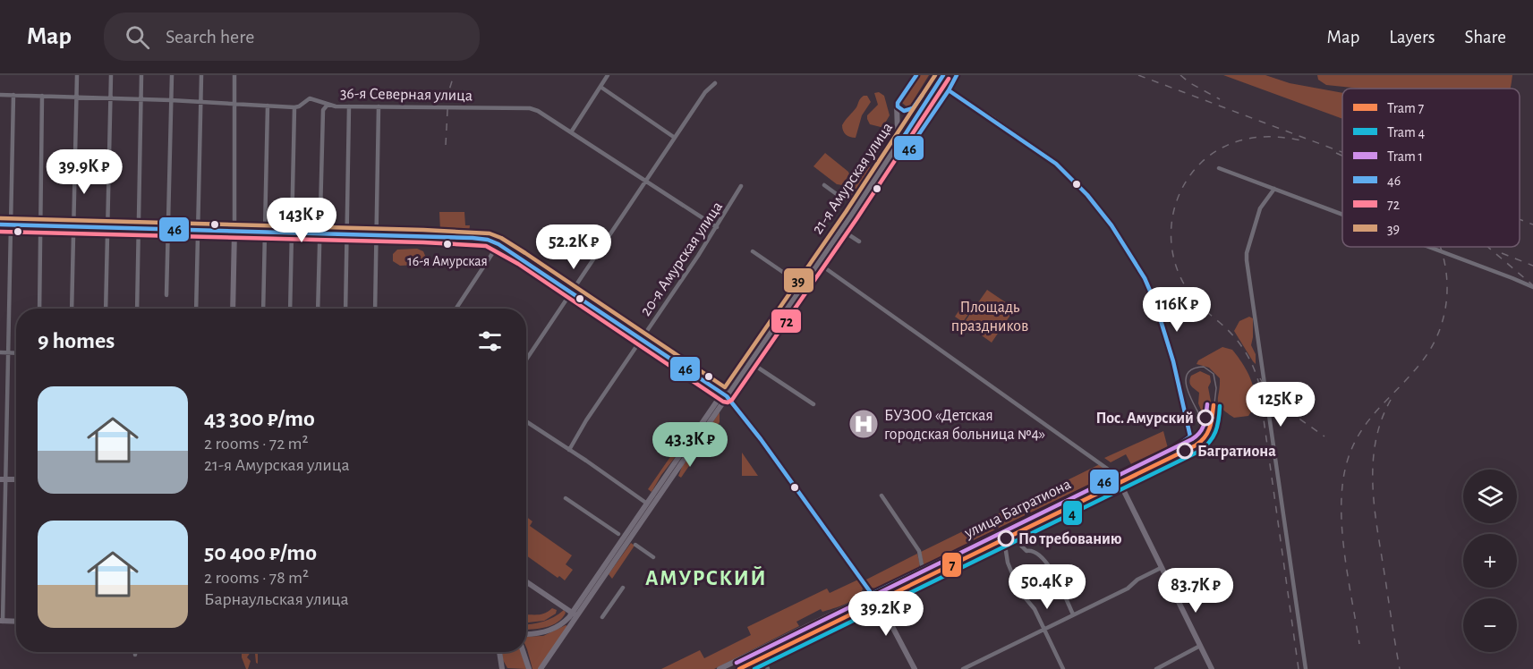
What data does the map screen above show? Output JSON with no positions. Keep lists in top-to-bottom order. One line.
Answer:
{"streets":{"street":["36-я Северная улица","21-я Амурская улица","20-я Амурская улица","улица Багратиона"]},"crossings":[["36-я Северная улица","20-я Амурская улица"]],"districts":["АМУРСКИЙ"],"parks":["Площадь праздников"],"places":{"other":["16-я Амурская","Пос. Амурский","Багратиона","По требованию"],"hospital":["БУЗОО «Детская городская больница №4»"]},"lines":["transit line 46","transit line 39","transit line 72","tram line 1","tram line 7","tram line 4"],"legend":["Tram 7","Tram 4","Tram 1","46","72","39"],"page":{"header":"Map","search":"Search here","nav":["Map","Layers","Share"],"price":["39.9K ₽","143K ₽","52.2K ₽","116K ₽","125K ₽","43.3K ₽","50.4K ₽","83.7K ₽","39.2K ₽"],"heading":"9 homes","list":[{"name":"43 300 ₽/mo","note":"2 rooms · 72 m² · 21-я Амурская улица"},{"name":"50 400 ₽/mo","note":"2 rooms · 78 m² · Барнаульская улица"}],"map_buttons":["+","−"]}}
